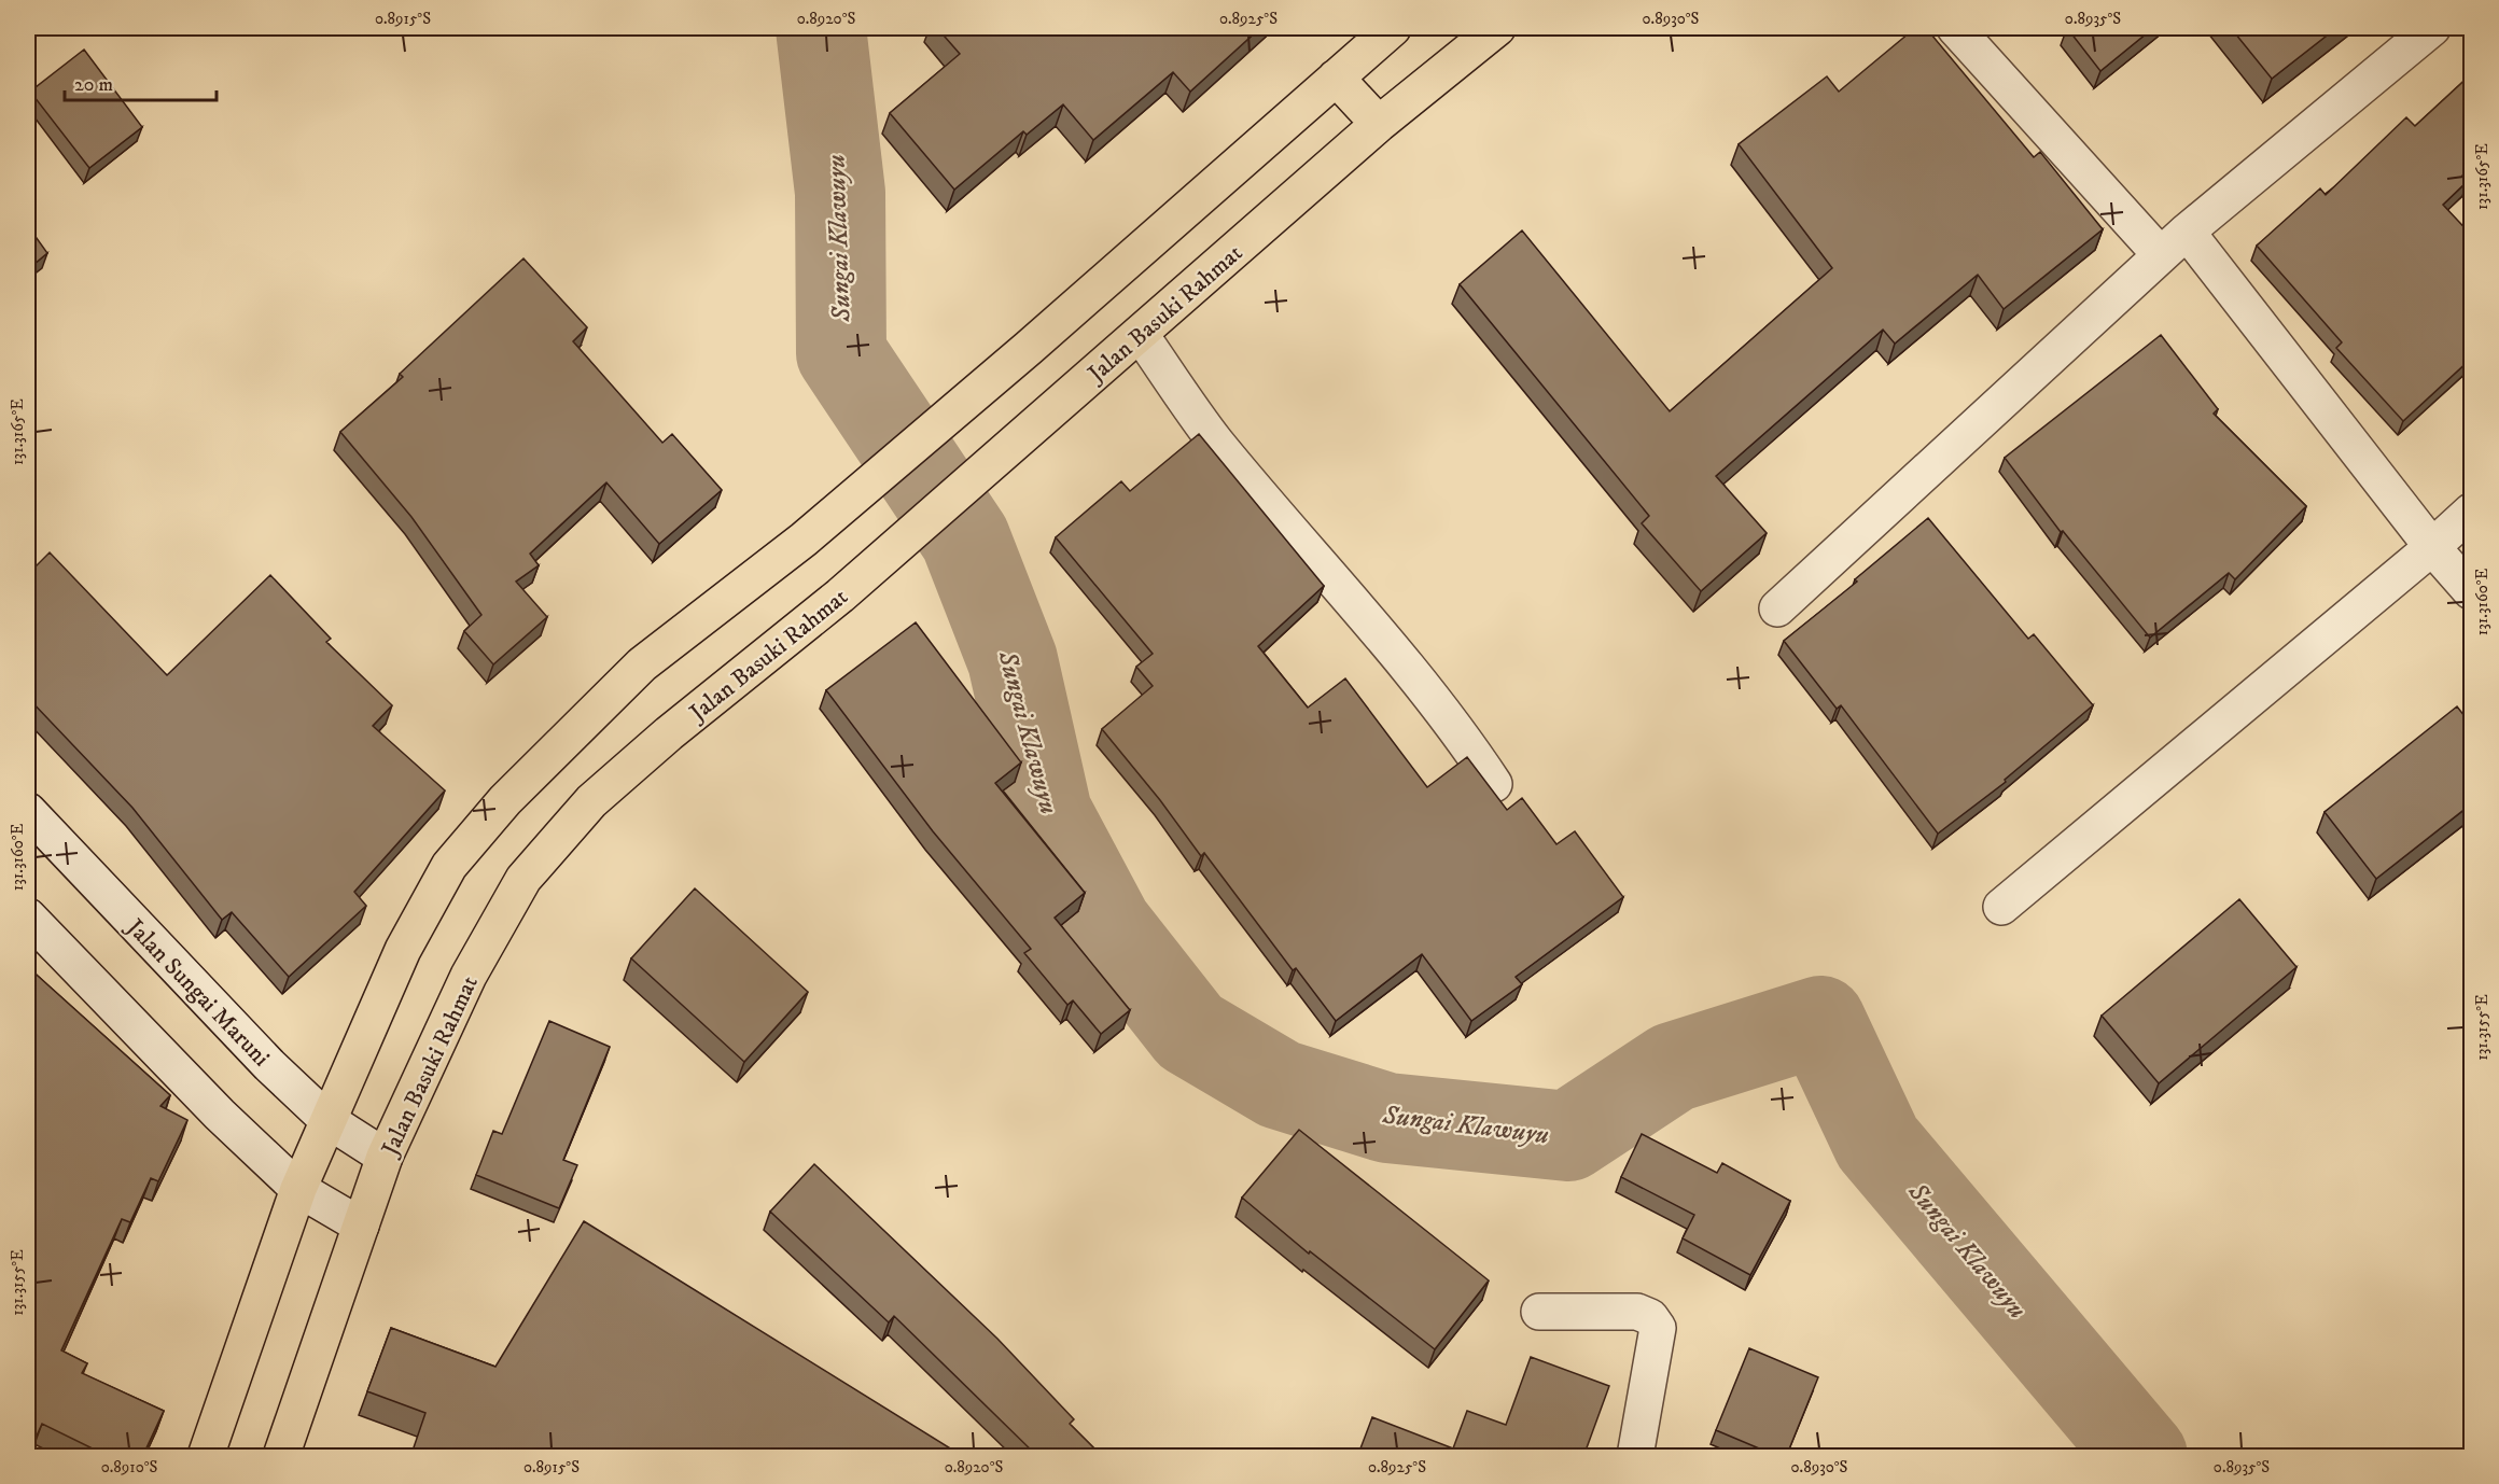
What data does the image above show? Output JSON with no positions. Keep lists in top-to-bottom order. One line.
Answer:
{"streets":{"highway":["Jalan Basuki Rahmat"],"street":["Jalan Sungai Maruni"]},"crossings":[["Jalan Basuki Rahmat","Jalan Sungai Maruni"]],"water":["Sungai Klawuyu"],"scale_bar":"20 m","coordinates":["0.8915°S","0.8920°S","0.8925°S","0.8930°S","0.8935°S","131.3165°E","131.3160°E","131.3155°E","0.8910°S"]}
